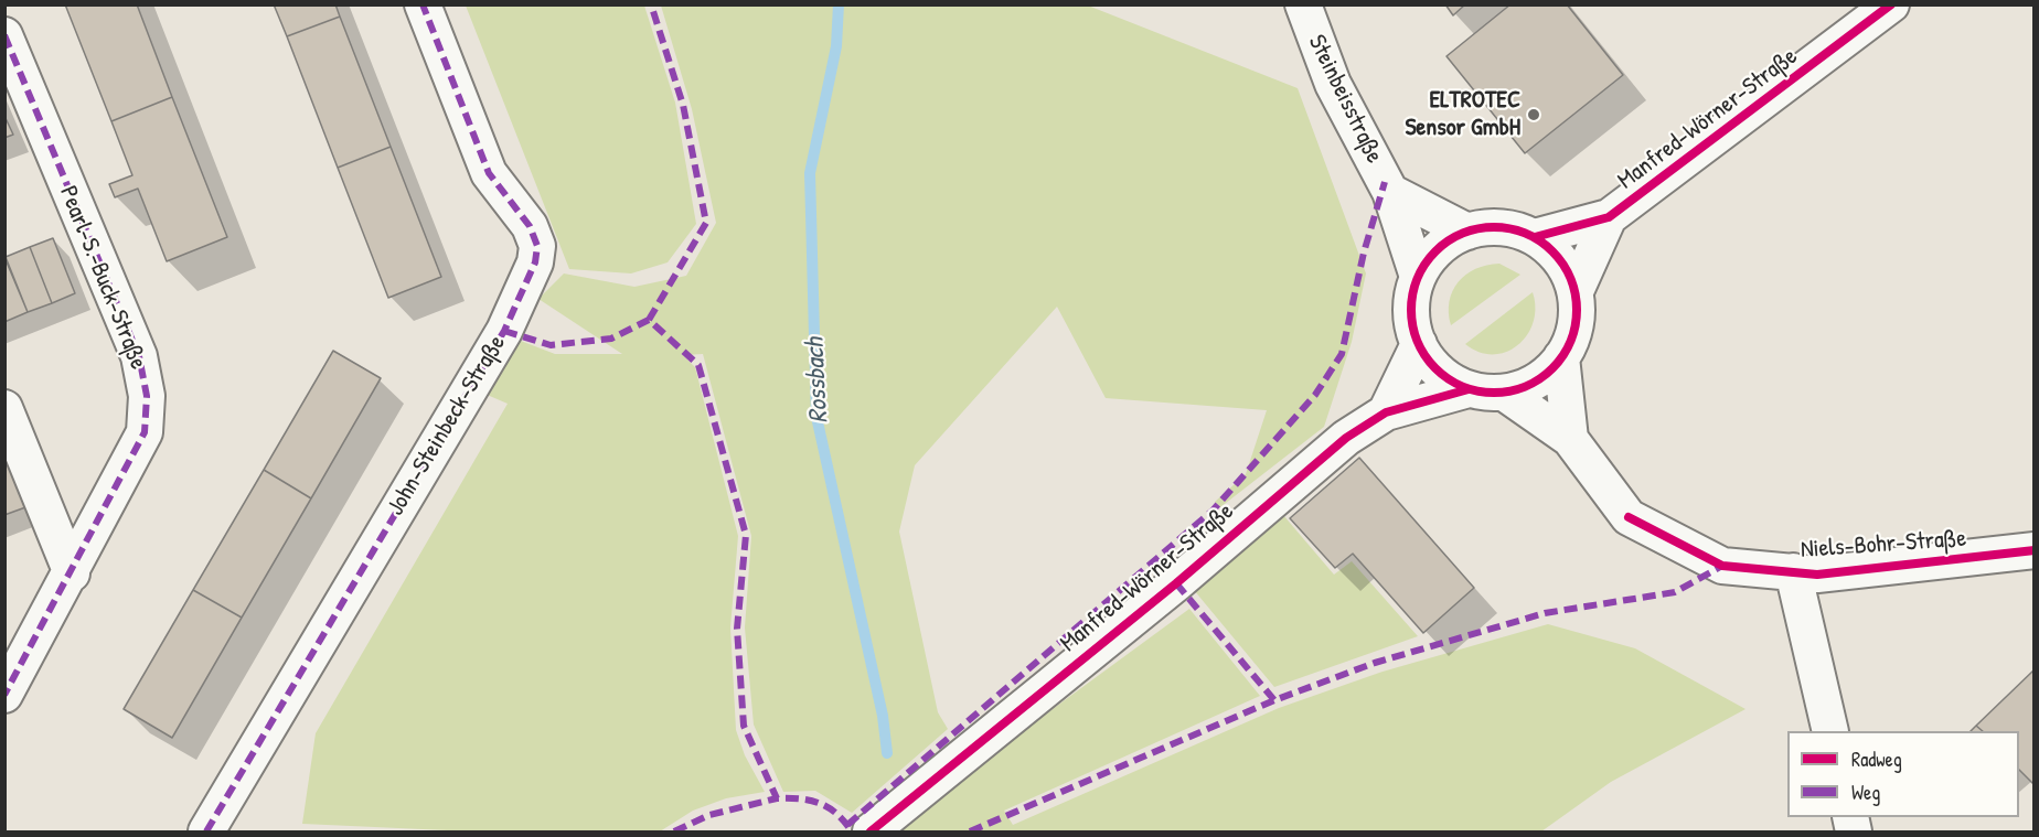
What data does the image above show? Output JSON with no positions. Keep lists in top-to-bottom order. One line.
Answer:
{"streets":{"street":["Steinbeisstraße","Manfred-Wörner-Straße","Pearl-S.-Buck-Straße","John-Steinbeck-Straße","Niels-Bohr-Straße"]},"crossings":[["Steinbeisstraße","Manfred-Wörner-Straße"],["Steinbeisstraße","Niels-Bohr-Straße"],["Manfred-Wörner-Straße","Niels-Bohr-Straße"]],"water":["Rossbach"],"places":["ELTROTEC Sensor GmbH"],"legend":["Radweg","Weg"]}
